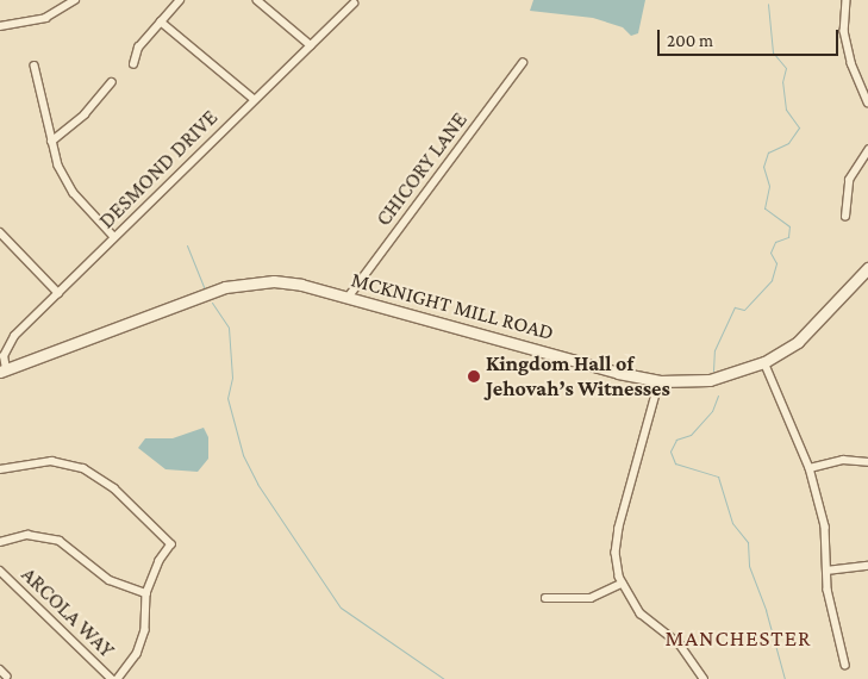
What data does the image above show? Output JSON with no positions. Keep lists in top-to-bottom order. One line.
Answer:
{"streets":{"street":["DESMOND DRIVE","CHICORY LANE","MCKNIGHT MILL ROAD","ARCOLA WAY"]},"crossings":[["DESMOND DRIVE","MCKNIGHT MILL ROAD"],["CHICORY LANE","MCKNIGHT MILL ROAD"]],"districts":["MANCHESTER"],"places":["Kingdom Hall of Jehovah’s Witnesses"],"scale_bar":"200 m"}
